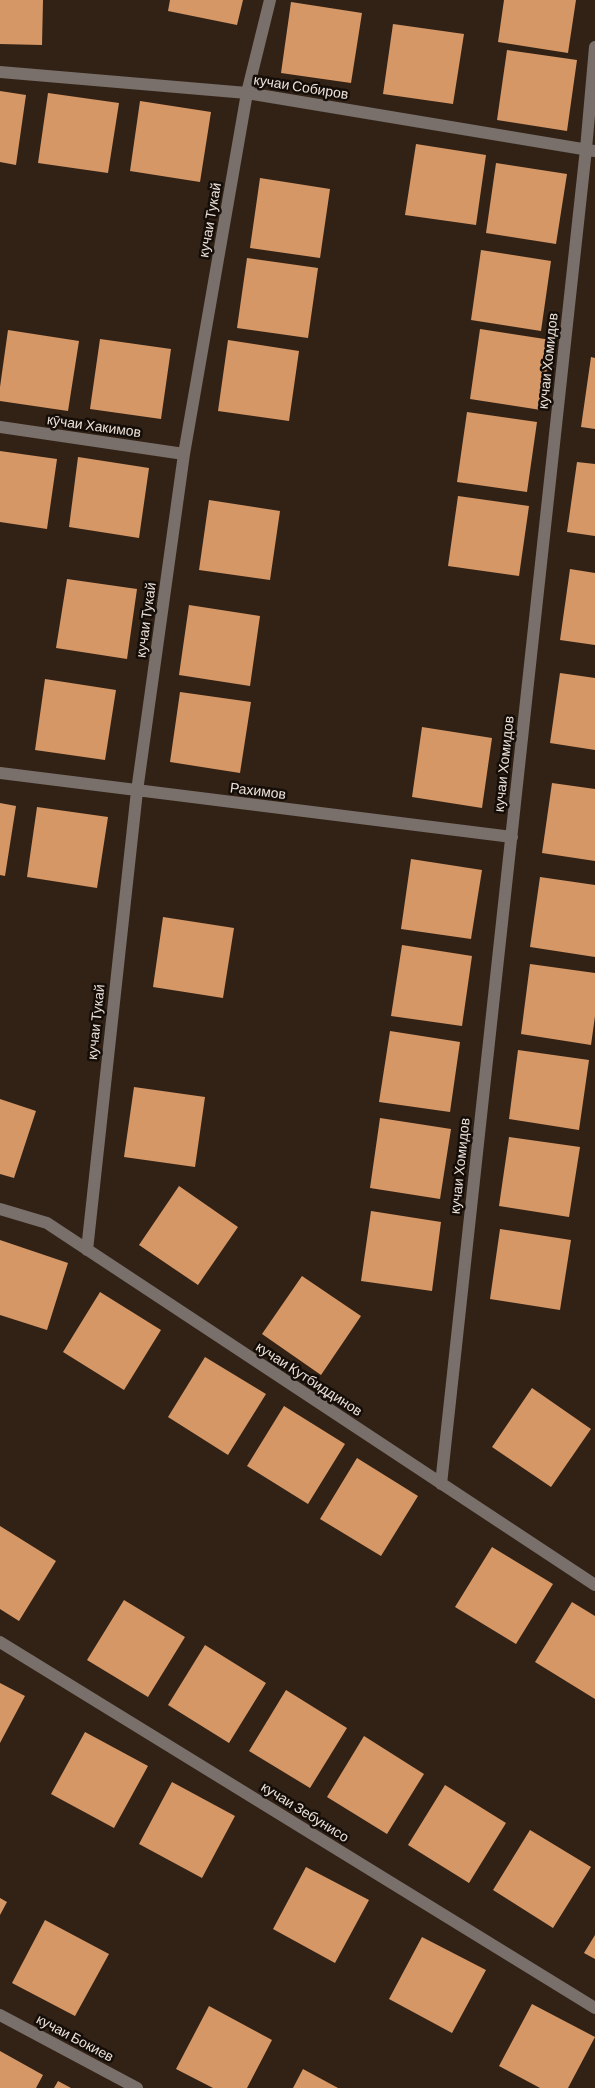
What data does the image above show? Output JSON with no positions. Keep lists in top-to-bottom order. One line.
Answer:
{"streets":{"street":["кучаи Собиров","кучаи Тукай","кучаи Хомидов","кӯчаи Хакимов","Рахимов","кучаи Кутбиддинов","кучаи Зебунисо","кучаи Бокиев"]},"crossings":[["кучаи Собиров","кучаи Тукай"],["кучаи Собиров","кучаи Хомидов"],["кучаи Тукай","кӯчаи Хакимов"],["кучаи Тукай","Рахимов"],["кучаи Тукай","кучаи Кутбиддинов"],["кучаи Хомидов","Рахимов"],["кучаи Хомидов","кучаи Кутбиддинов"]]}
